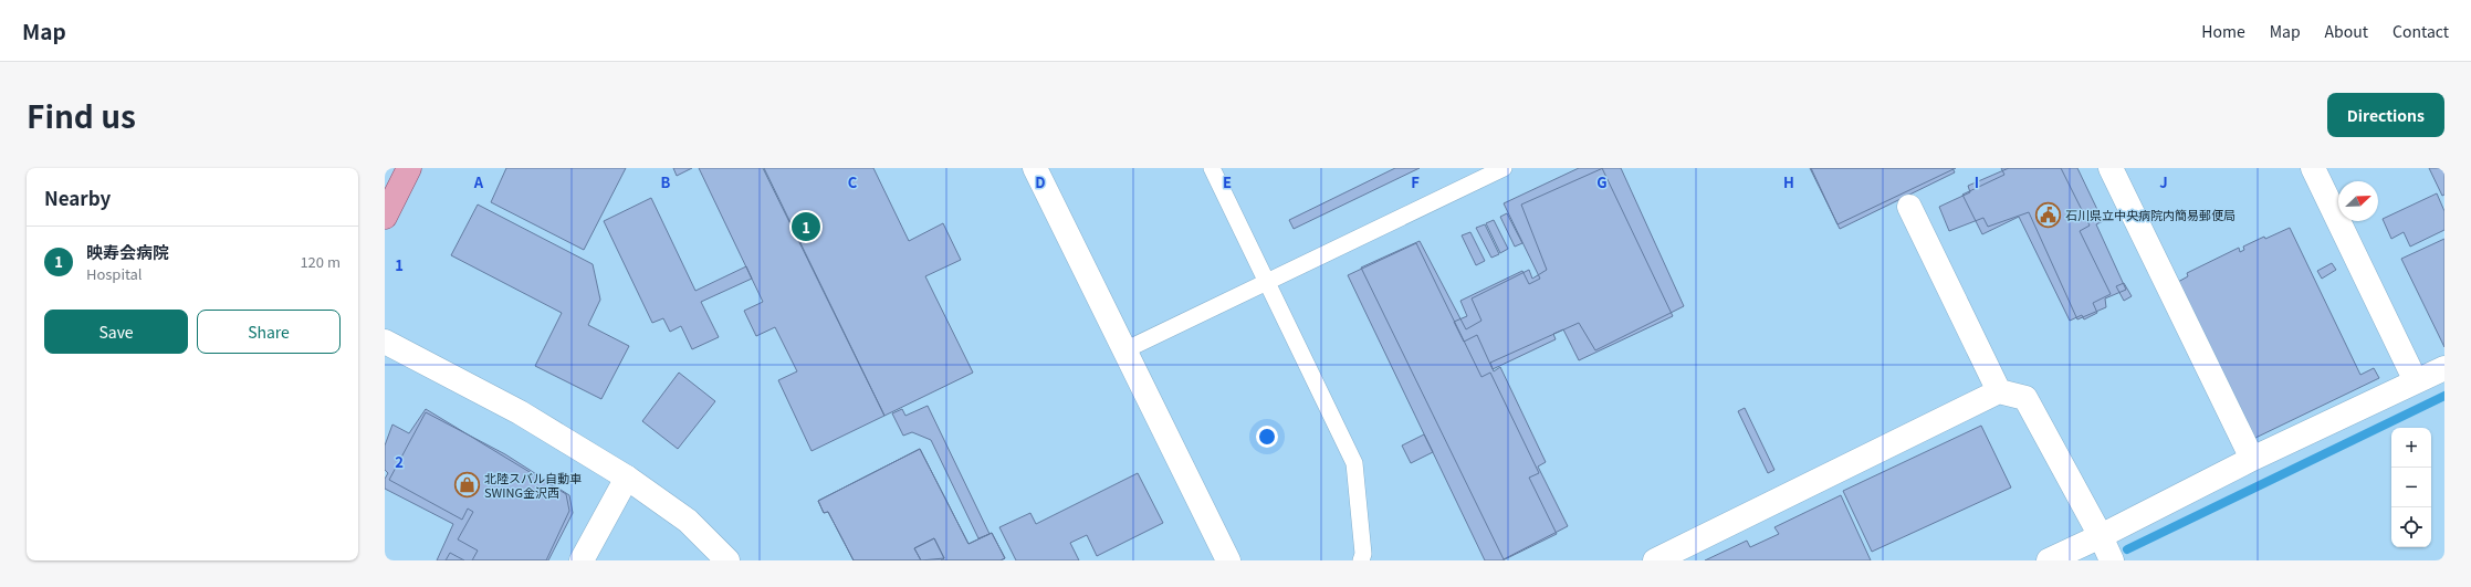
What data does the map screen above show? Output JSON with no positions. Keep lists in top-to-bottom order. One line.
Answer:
{"places":{"public building":["石川県立中央病院内簡易郵便局"],"shop":["北陸スバル自動車 SWING金沢西"]},"north":"top right","page":{"header":"Map","nav":["Home","Map","About","Contact"],"title":"Find us","buttons":["Directions",["Save","Share"]],"heading":"Nearby","pins":"1","list":[{"mark":"1","name":"映寿会病院","note":"Hospital","value":"120 m"}],"map_buttons":["+","−"]},"grid":{"columns":["A","B","C","D","E","F","G","H","I","J"],"rows":["1","2"]}}
